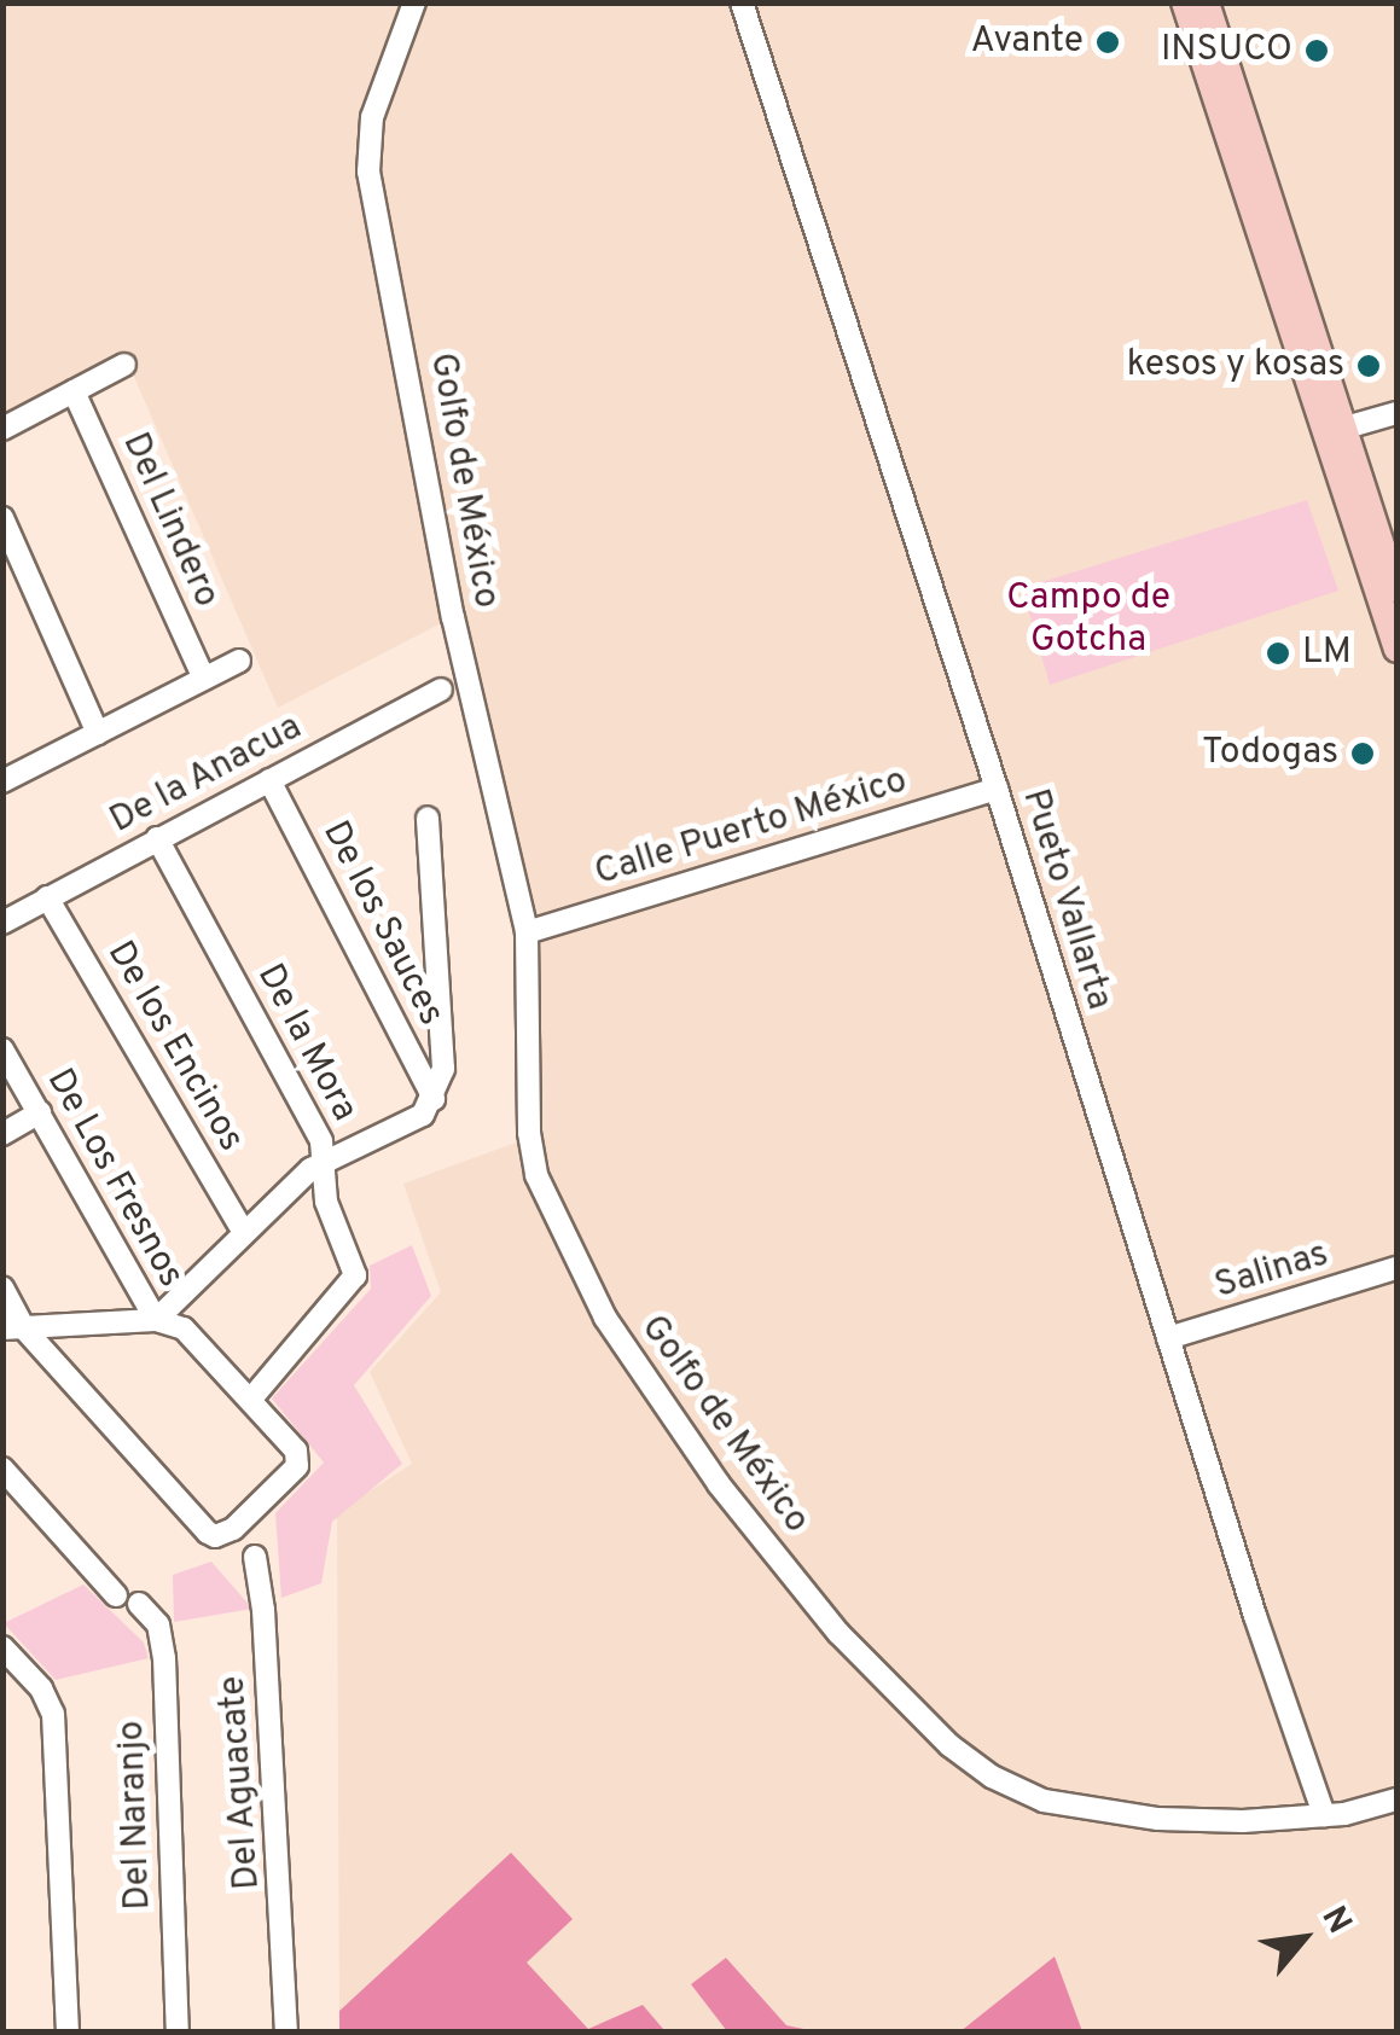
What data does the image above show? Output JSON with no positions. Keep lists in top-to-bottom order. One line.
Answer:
{"streets":{"street":["Golfo de México","Del Lindero","De la Anacua","Calle Puerto México","Pueto Vallarta","De los Sauces","De la Mora","De los Encinos","De Los Fresnos","Salinas","Del Aguacate","Del Naranjo"]},"crossings":[["Golfo de México","Calle Puerto México"],["Golfo de México","Pueto Vallarta"],["De la Anacua","De los Sauces"],["De la Anacua","De la Mora"],["De la Anacua","De los Encinos"],["Calle Puerto México","Pueto Vallarta"],["Pueto Vallarta","Salinas"],["De la Mora","De Los Fresnos"]],"parks":["Campo de Gotcha"],"places":["Avante","INSUCO","kesos y kosas","LM","Todogas"],"north":"top right"}
